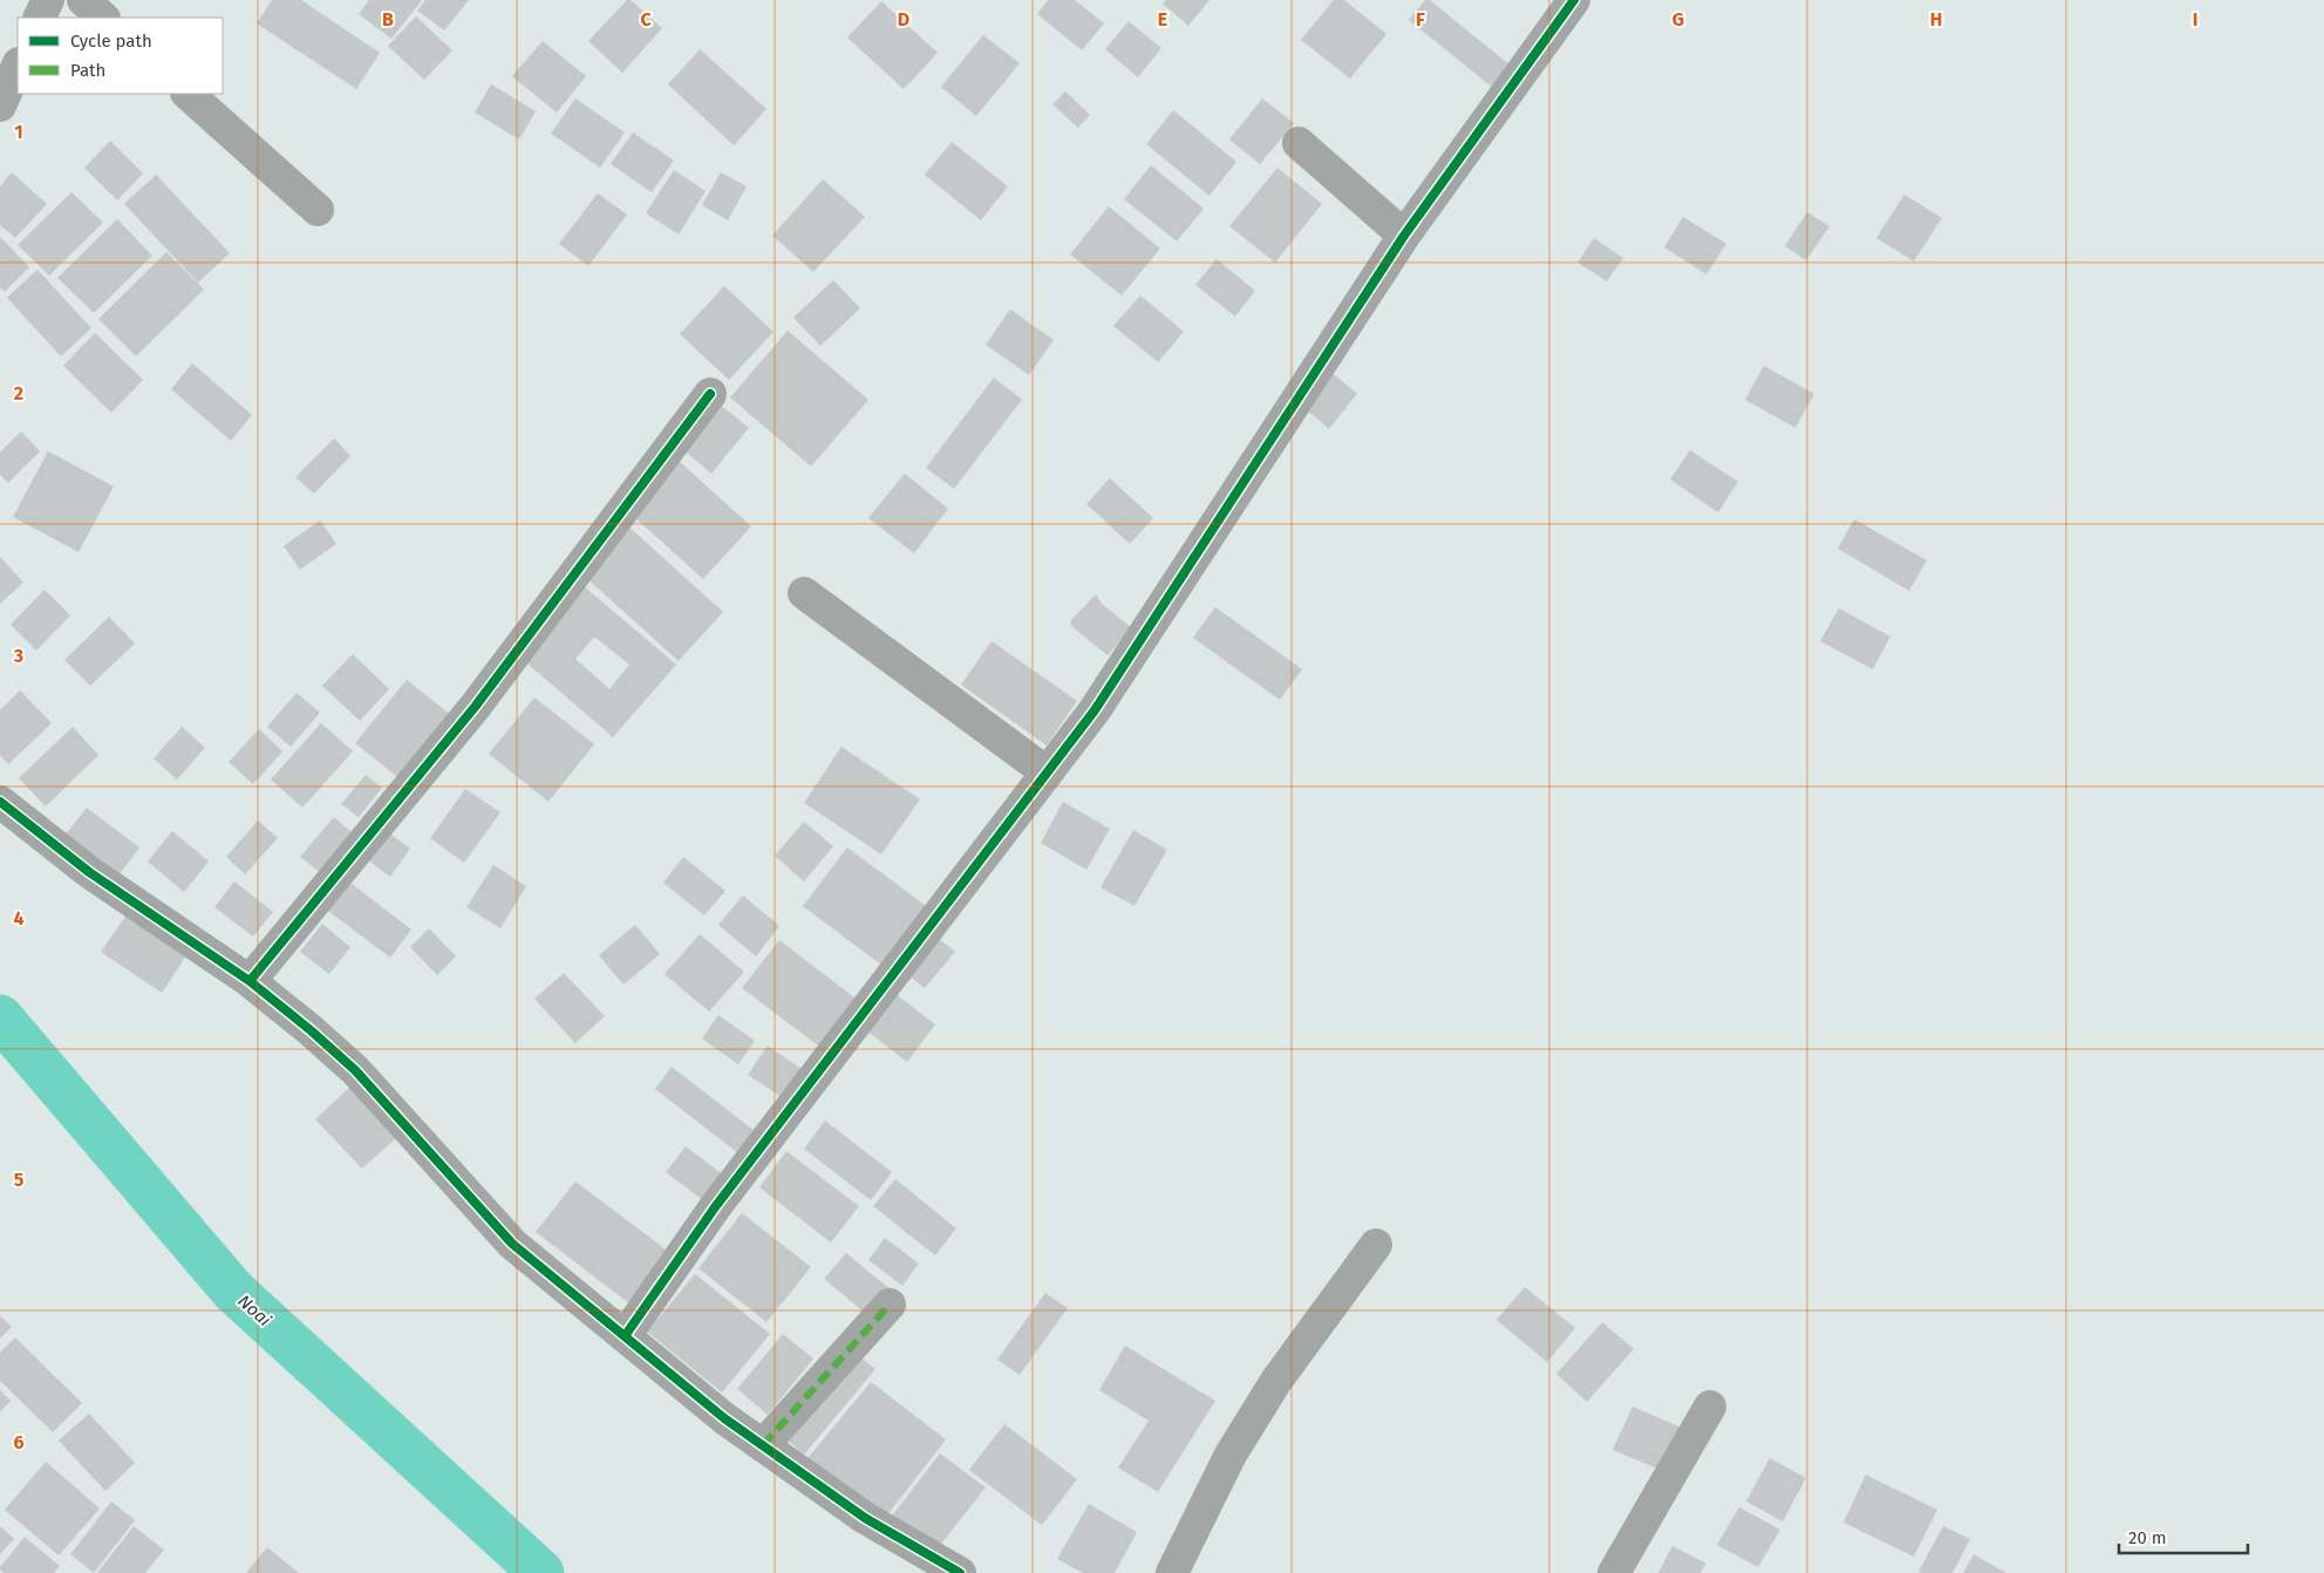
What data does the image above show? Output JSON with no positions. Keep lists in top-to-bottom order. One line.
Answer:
{"water":["Noai"],"legend":["Cycle path","Path"],"scale_bar":"20 m","grid":{"columns":["B","C","D","E","F","G","H","I"],"rows":["1","2","3","4","5","6"]}}
